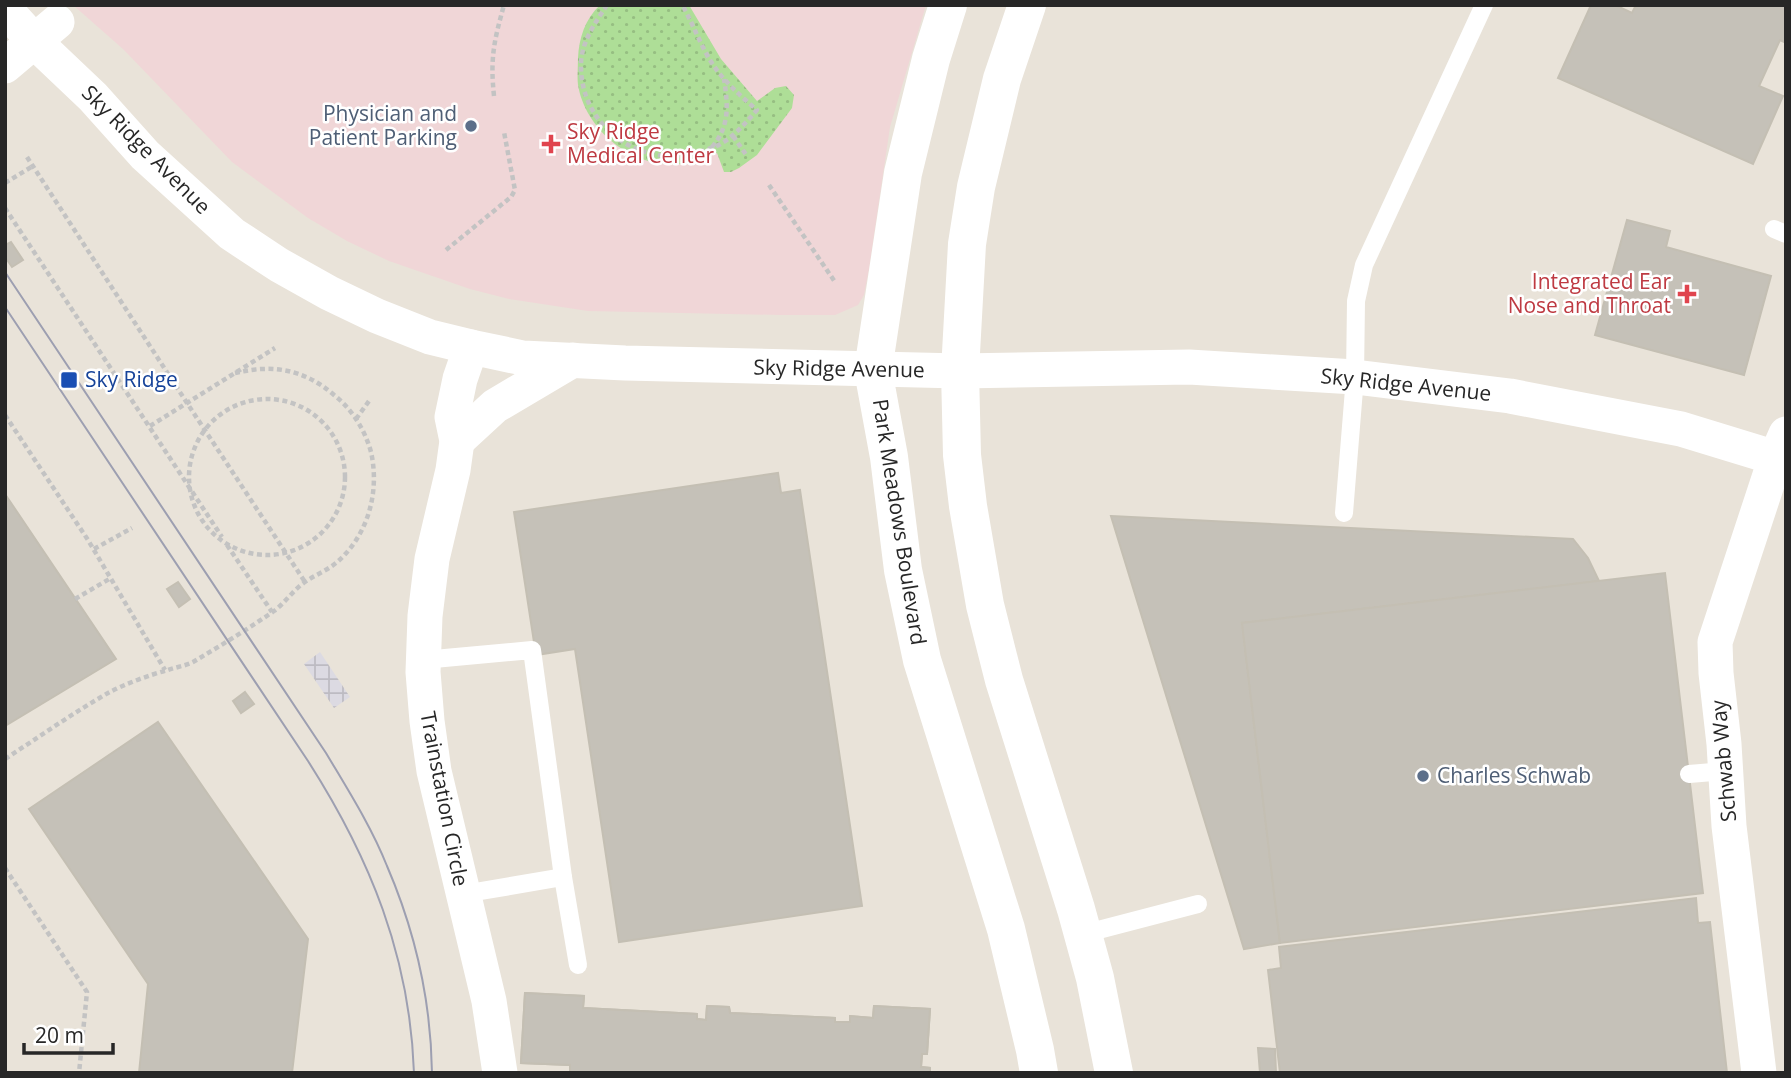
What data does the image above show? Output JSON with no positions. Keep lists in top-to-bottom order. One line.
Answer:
{"streets":{"main road":["Park Meadows Boulevard"],"street":["Sky Ridge Avenue","Schwab Way","Trainstation Circle"]},"crossings":[["Sky Ridge Avenue","Park Meadows Boulevard"],["Sky Ridge Avenue","Schwab Way"],["Sky Ridge Avenue","Trainstation Circle"]],"places":{"other":["Physician and Patient Parking","Charles Schwab"],"health":["Sky Ridge Medical Center","Integrated Ear Nose and Throat"],"transit":["Sky Ridge"]},"scale_bar":"20 m"}
